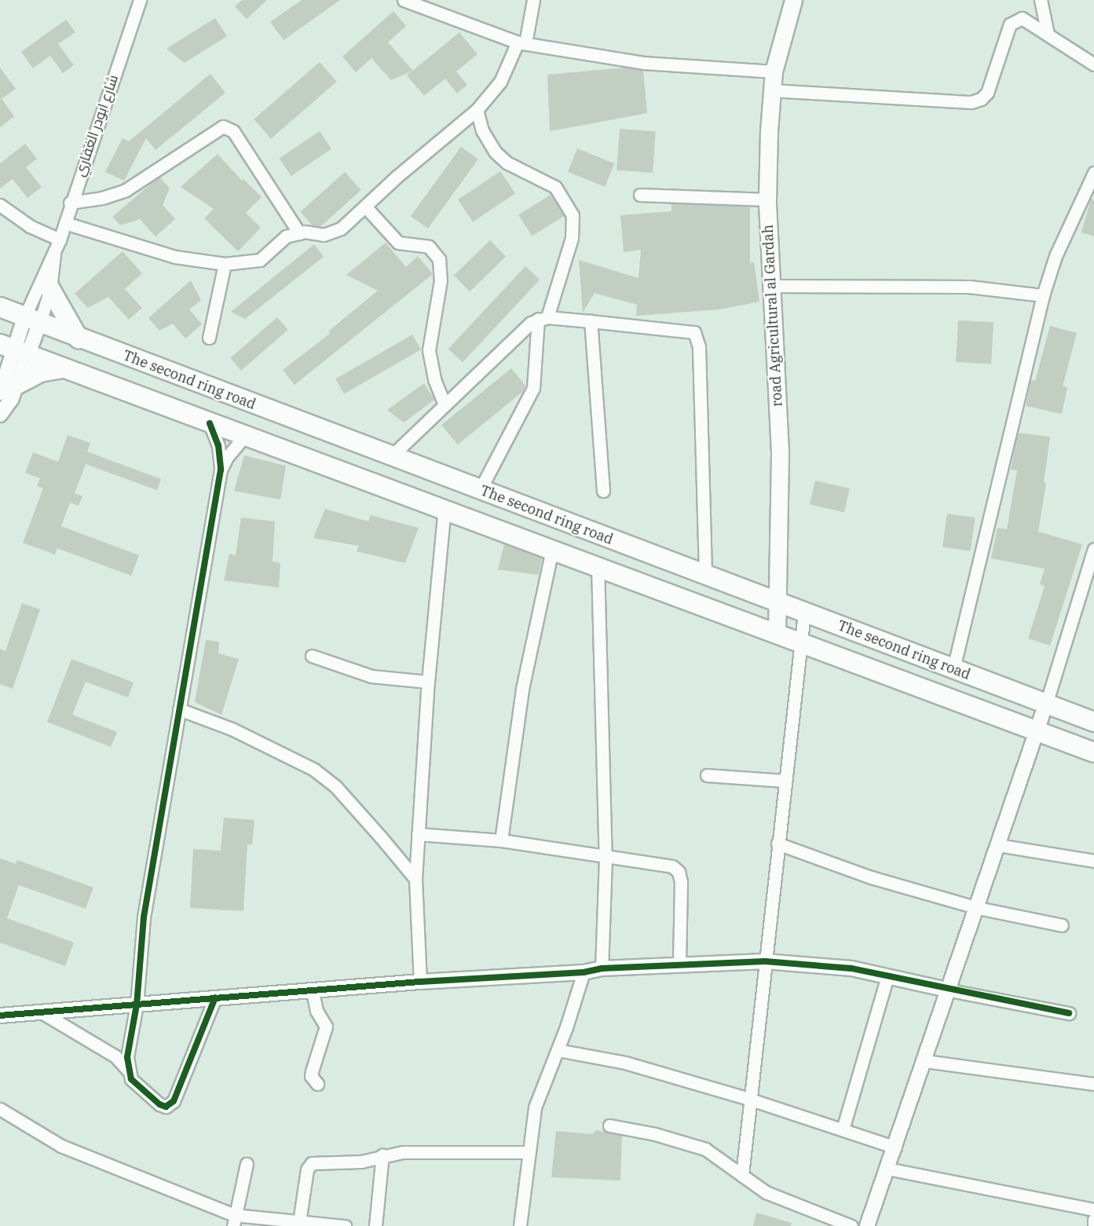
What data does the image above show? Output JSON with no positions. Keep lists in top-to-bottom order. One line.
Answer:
{"streets":{"main road":["road Agricultural al Gardah","The second ring road"],"street":["شارع ابودر الغفاري"]},"crossings":[["شارع ابودر الغفاري","The second ring road"],["road Agricultural al Gardah","The second ring road"]]}
